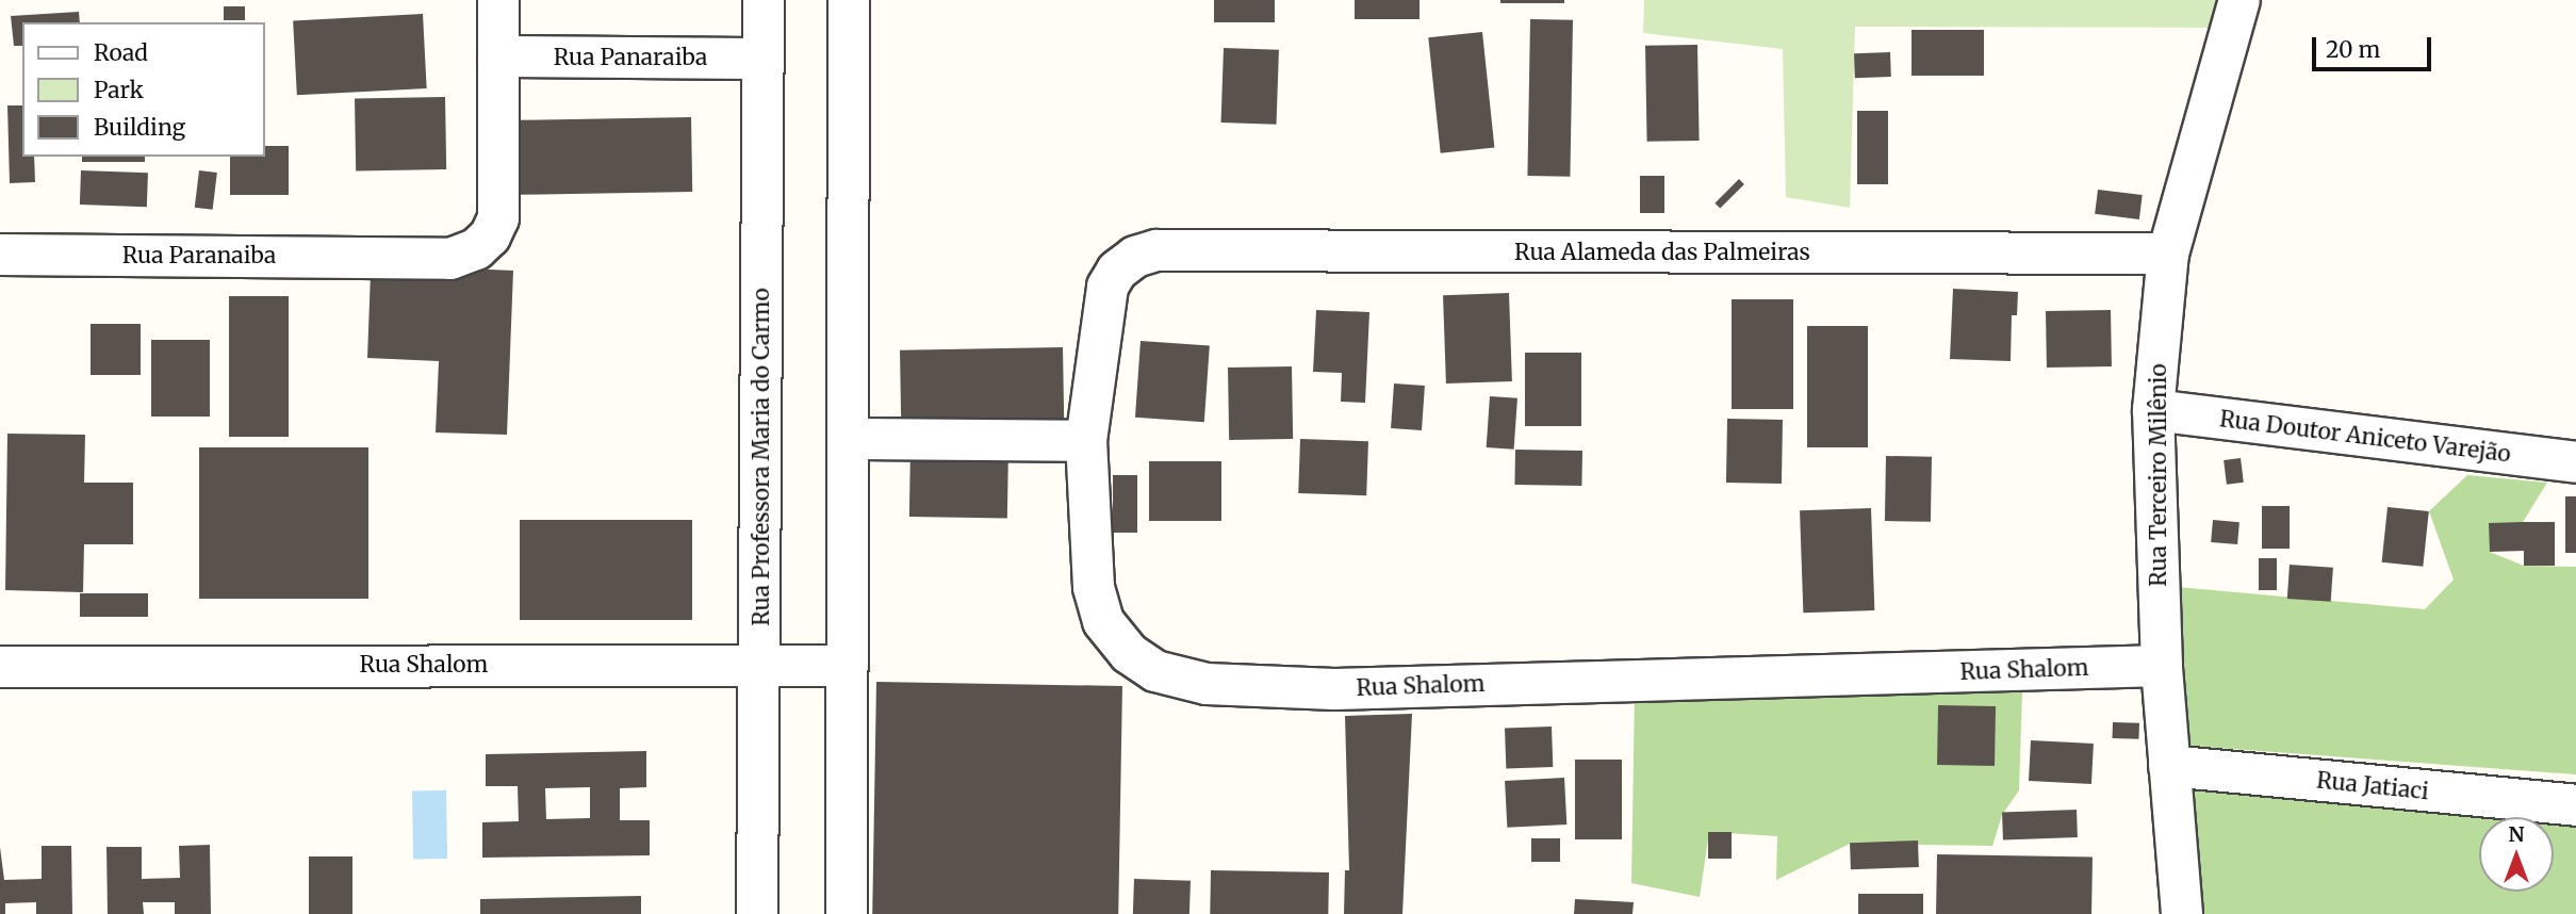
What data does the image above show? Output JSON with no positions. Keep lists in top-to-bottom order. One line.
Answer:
{"streets":{"street":["Rua Panaraiba","Rua Alameda das Palmeiras","Rua Paranaiba","Rua Doutor Aniceto Varejão","Rua Professora Maria do Carmo","Rua Terceiro Milênio","Rua Shalom","Rua Jatiaci"]},"crossings":[["Rua Panaraiba","Rua Paranaiba"],["Rua Panaraiba","Rua Professora Maria do Carmo"],["Rua Alameda das Palmeiras","Rua Terceiro Milênio"],["Rua Alameda das Palmeiras","Rua Shalom"],["Rua Doutor Aniceto Varejão","Rua Terceiro Milênio"],["Rua Professora Maria do Carmo","Rua Shalom"],["Rua Terceiro Milênio","Rua Shalom"],["Rua Terceiro Milênio","Rua Jatiaci"]],"legend":["Road","Park","Building"],"scale_bar":"20 m","north":"top"}
